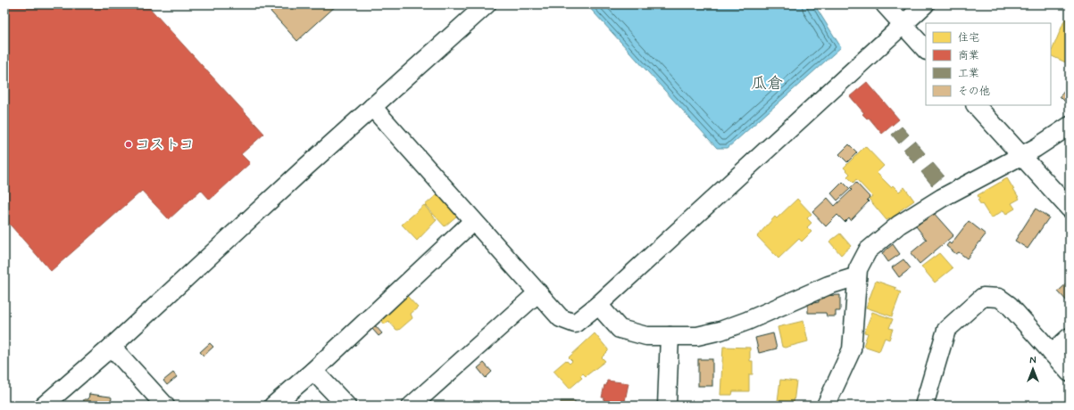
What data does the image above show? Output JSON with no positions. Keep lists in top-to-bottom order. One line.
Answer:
{"districts":["瓜倉"],"places":["コストコ"],"legend":["住宅","商業","工業","その他"],"north":"top"}
